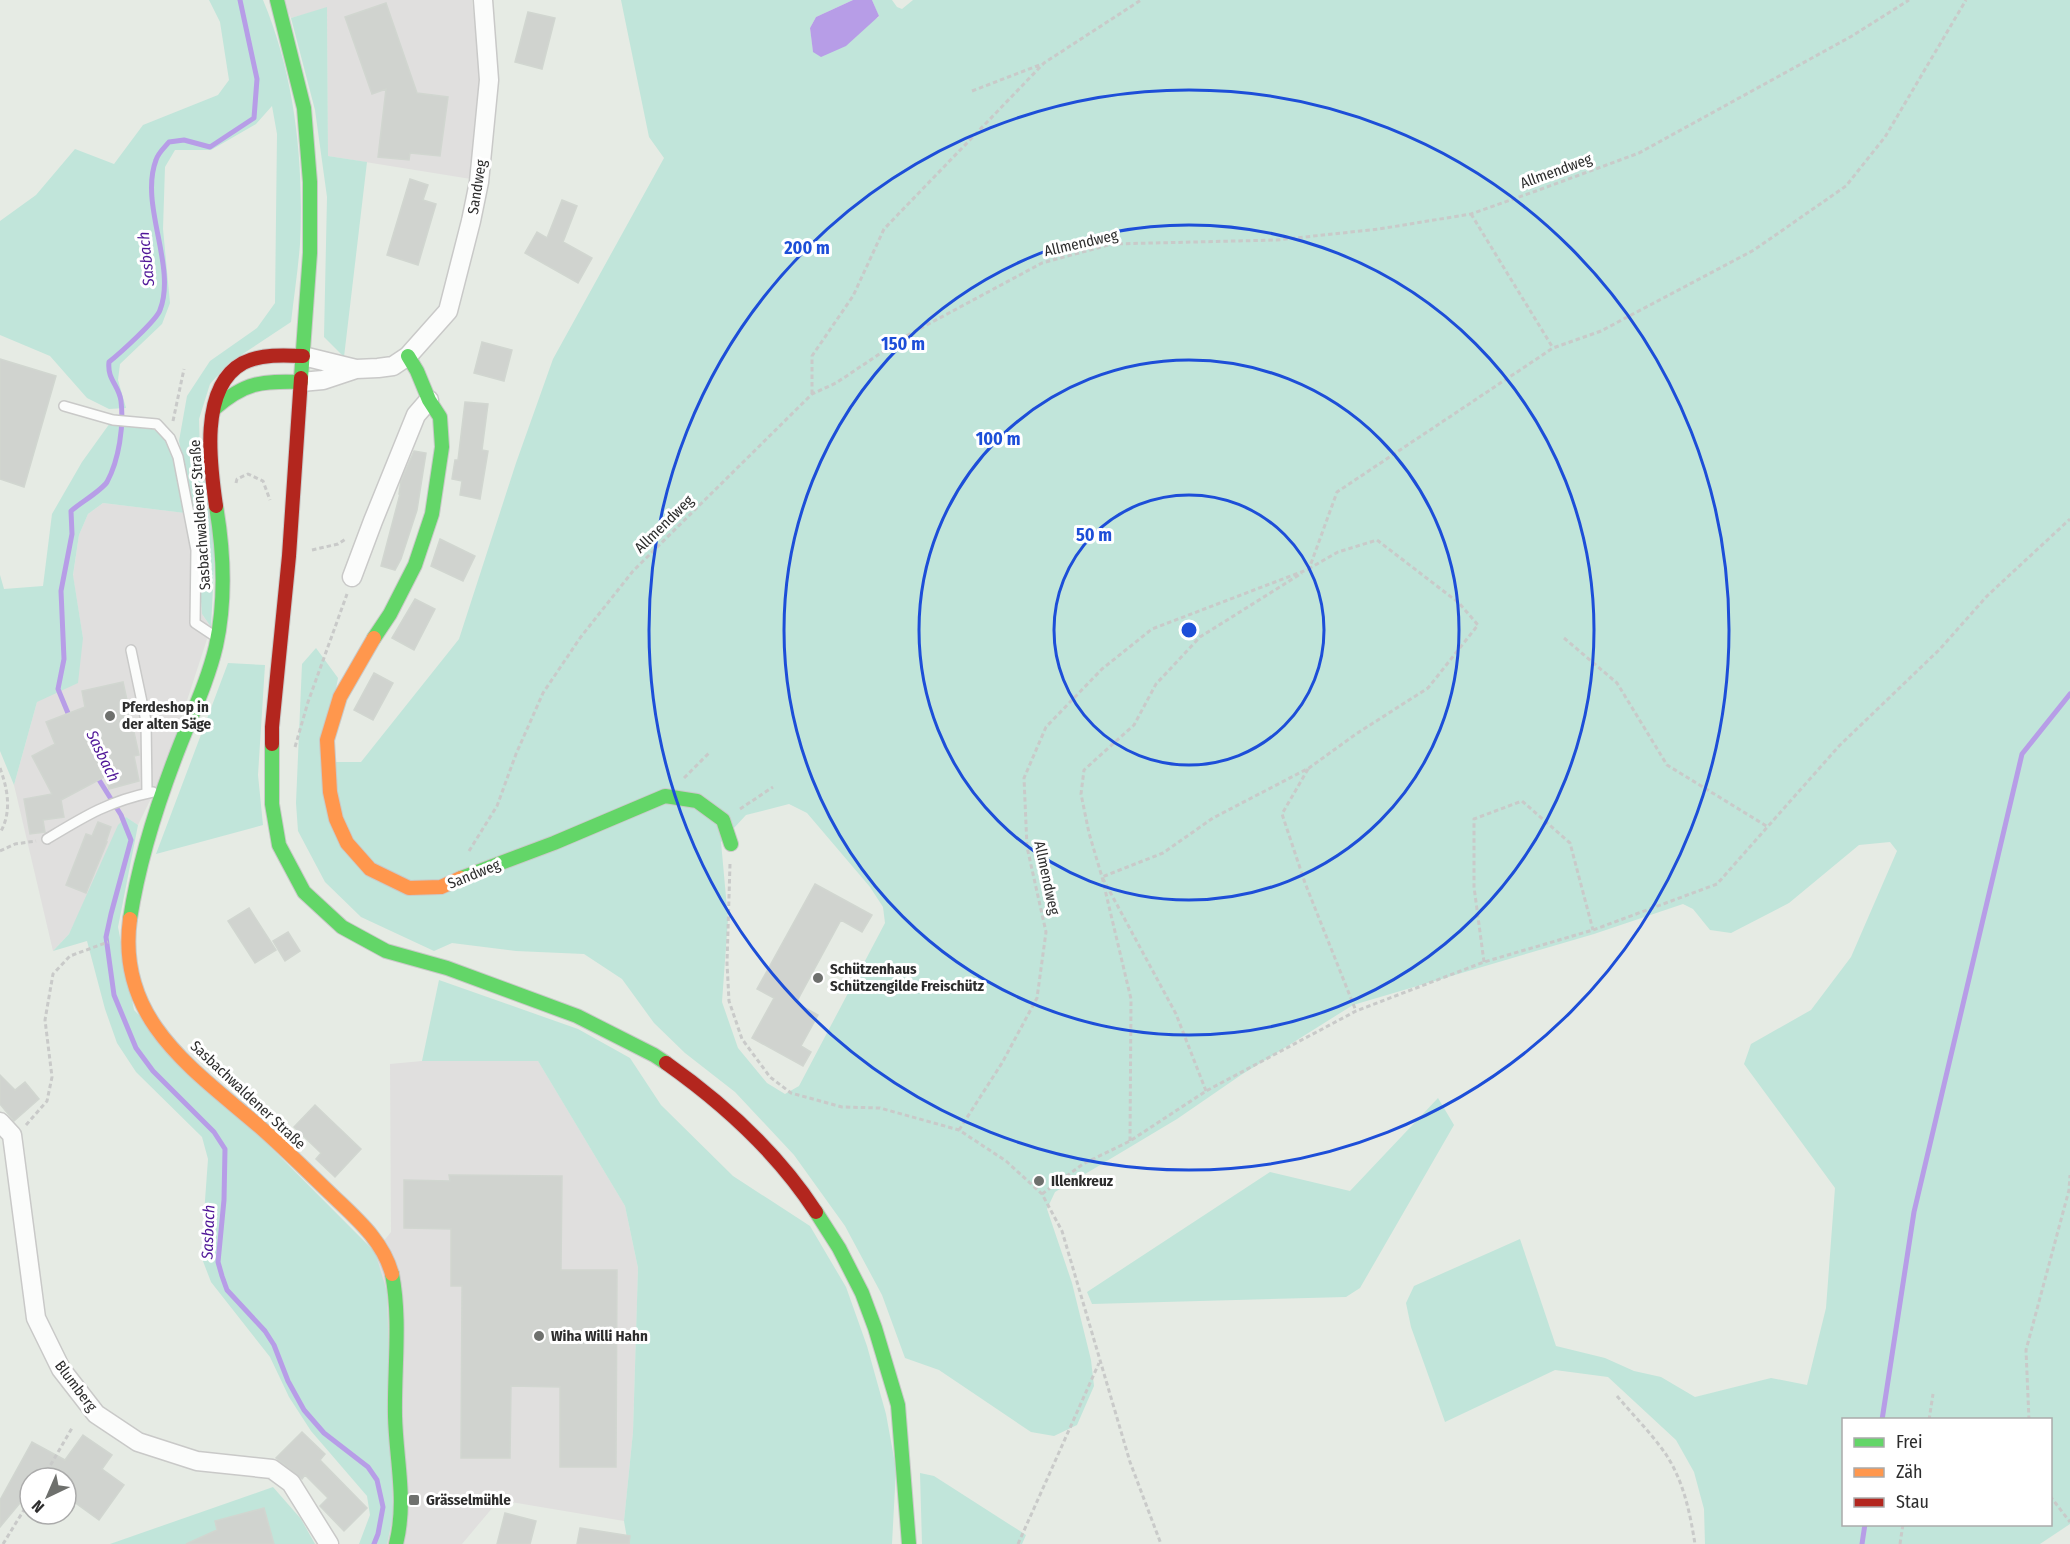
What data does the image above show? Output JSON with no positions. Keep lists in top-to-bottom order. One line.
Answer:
{"streets":{"main road":["Sandweg","Sasbachwaldener Straße"],"street":["Blumberg"],"path":["Allmendweg"]},"crossings":[["Allmendweg","Sandweg"],["Sandweg","Sasbachwaldener Straße"]],"water":["Sasbach"],"places":{"other":["Pferdeshop in der alten Säge","Schützenhaus Schützengilde Freischütz","Illenkreuz","Wiha Willi Hahn"],"transit":["Grässelmühle"]},"legend":["Frei","Zäh","Stau"],"north":"bottom left","rings":["200 m","150 m","100 m","50 m"]}
